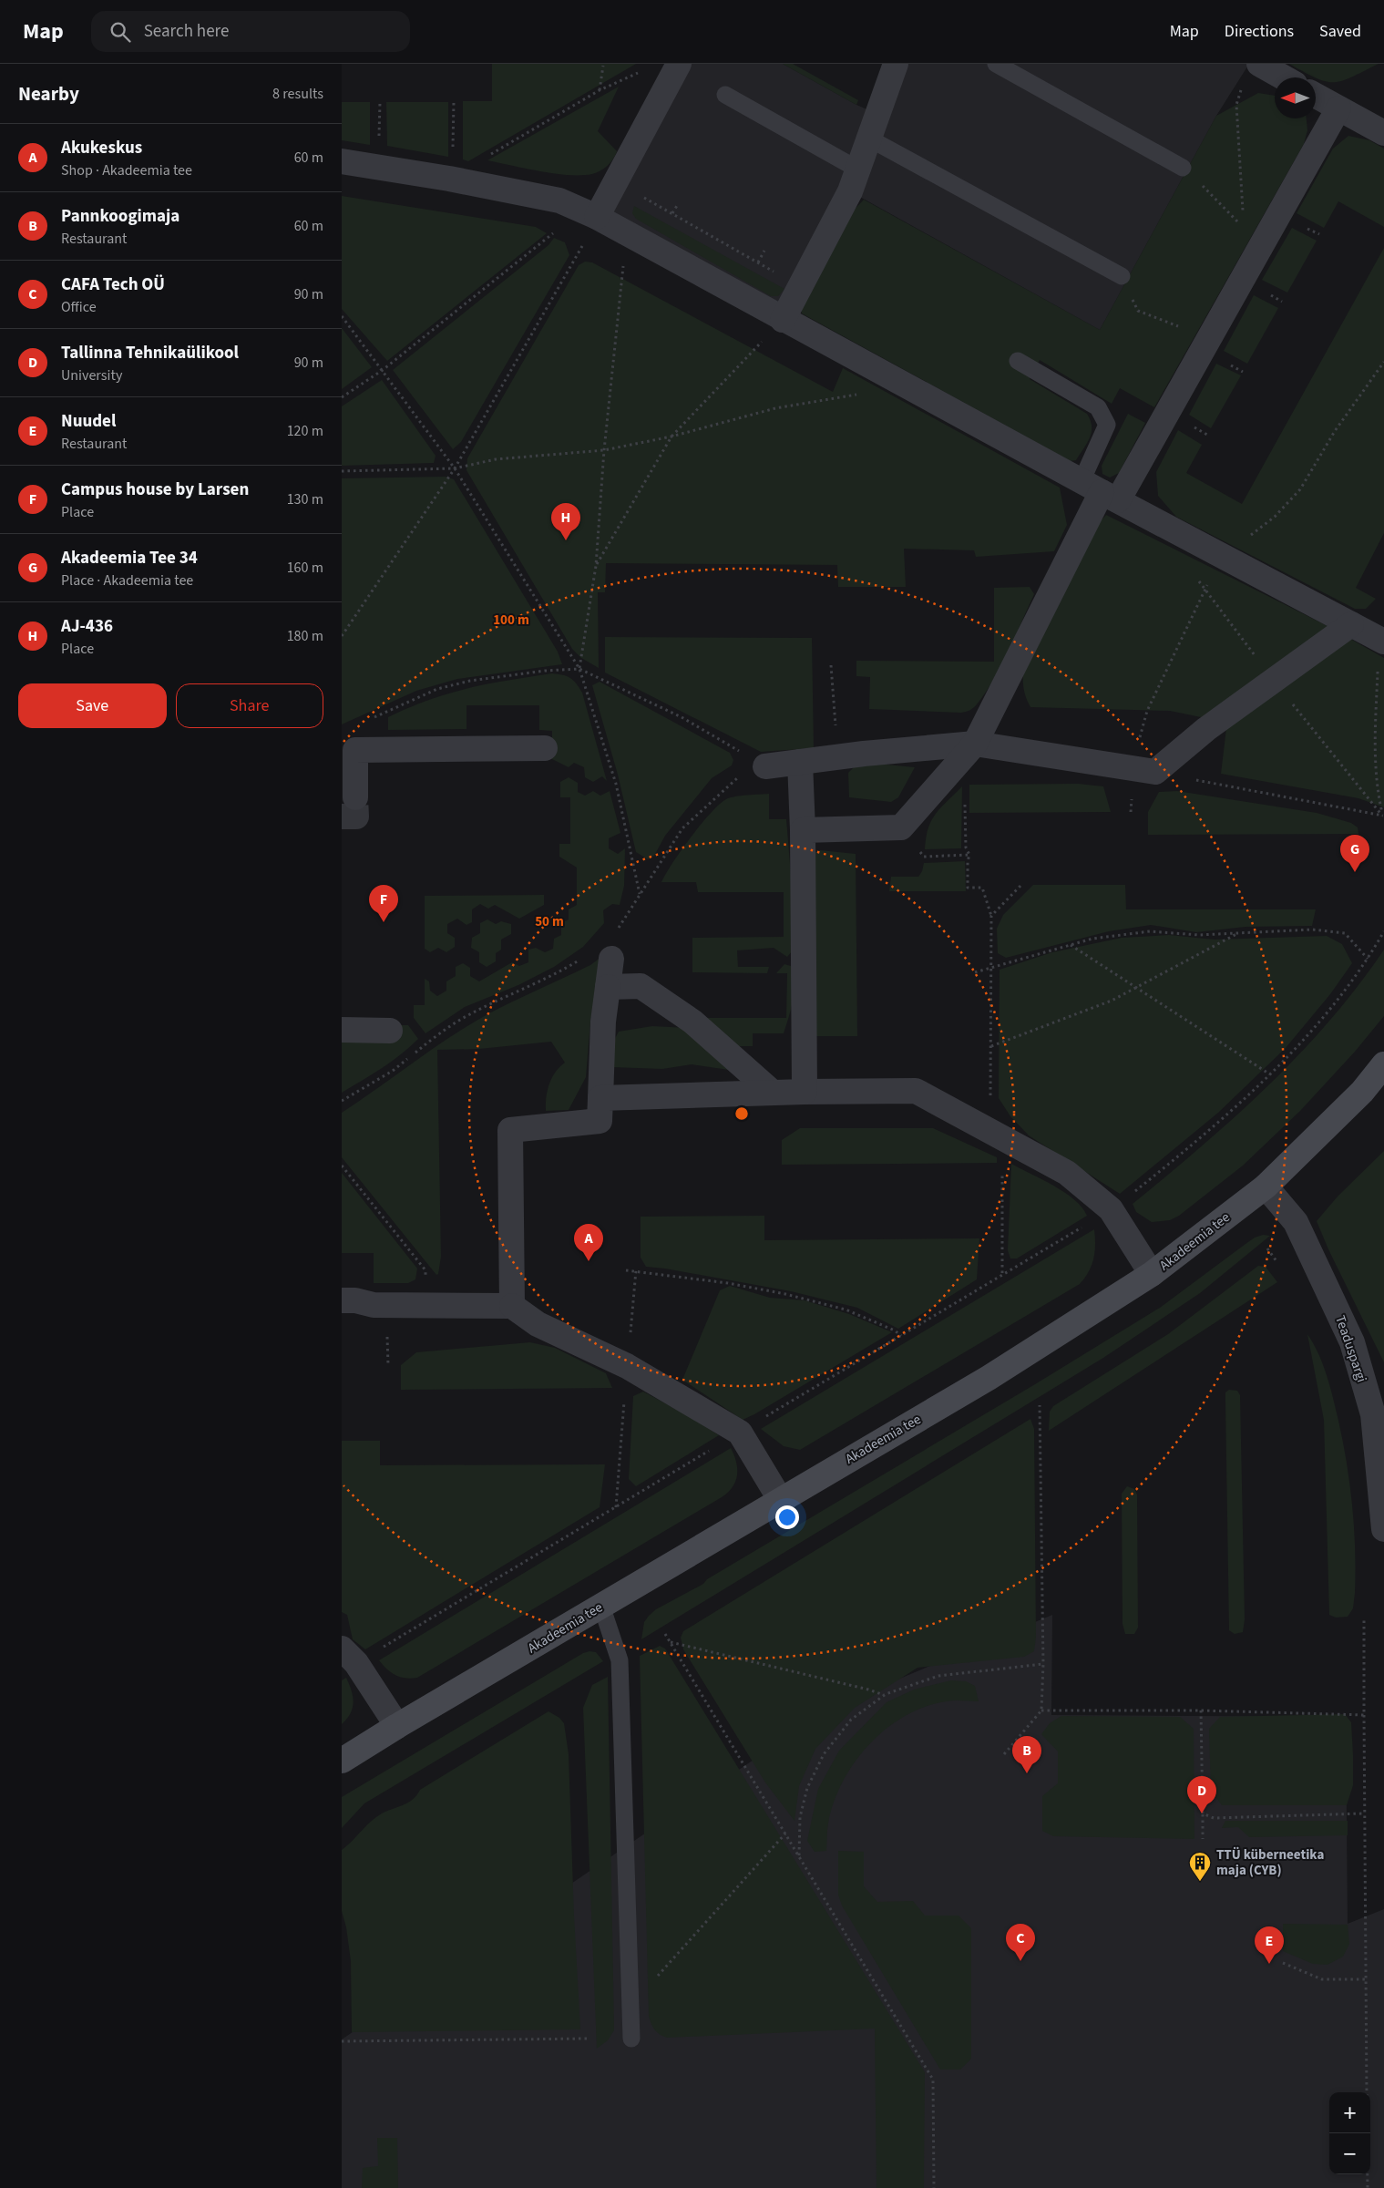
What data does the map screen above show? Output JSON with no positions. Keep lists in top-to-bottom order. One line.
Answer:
{"streets":{"main road":["Akadeemia tee"],"street":["Teaduspargi"]},"crossings":[["Akadeemia tee","Teaduspargi"]],"places":{"building":["TTÜ küberneetika maja (CYB)"]},"north":"left","page":{"header":"Map","search":"Search here","nav":["Map","Directions","Saved"],"heading":["Nearby","8 results"],"list":[{"mark":"A","name":"Akukeskus","note":"Shop · Akadeemia tee","value":"60 m"},{"mark":"B","name":"Pannkoogimaja","note":"Restaurant","value":"60 m"},{"mark":"C","name":"CAFA Tech OÜ","note":"Office","value":"90 m"},{"mark":"D","name":"Tallinna Tehnikaülikool","note":"University","value":"90 m"},{"mark":"E","name":"Nuudel","note":"Restaurant","value":"120 m"},{"mark":"F","name":"Campus house by Larsen","note":"Place","value":"130 m"},{"mark":"G","name":"Akadeemia Tee 34","note":"Place · Akadeemia tee","value":"160 m"},{"mark":"H","name":"AJ-436","note":"Place","value":"180 m"}],"pins":["H","G","F","A","B","D","C","E"],"buttons":["Save","Share"],"map_buttons":["+","−"]},"rings":["100 m","50 m"]}
